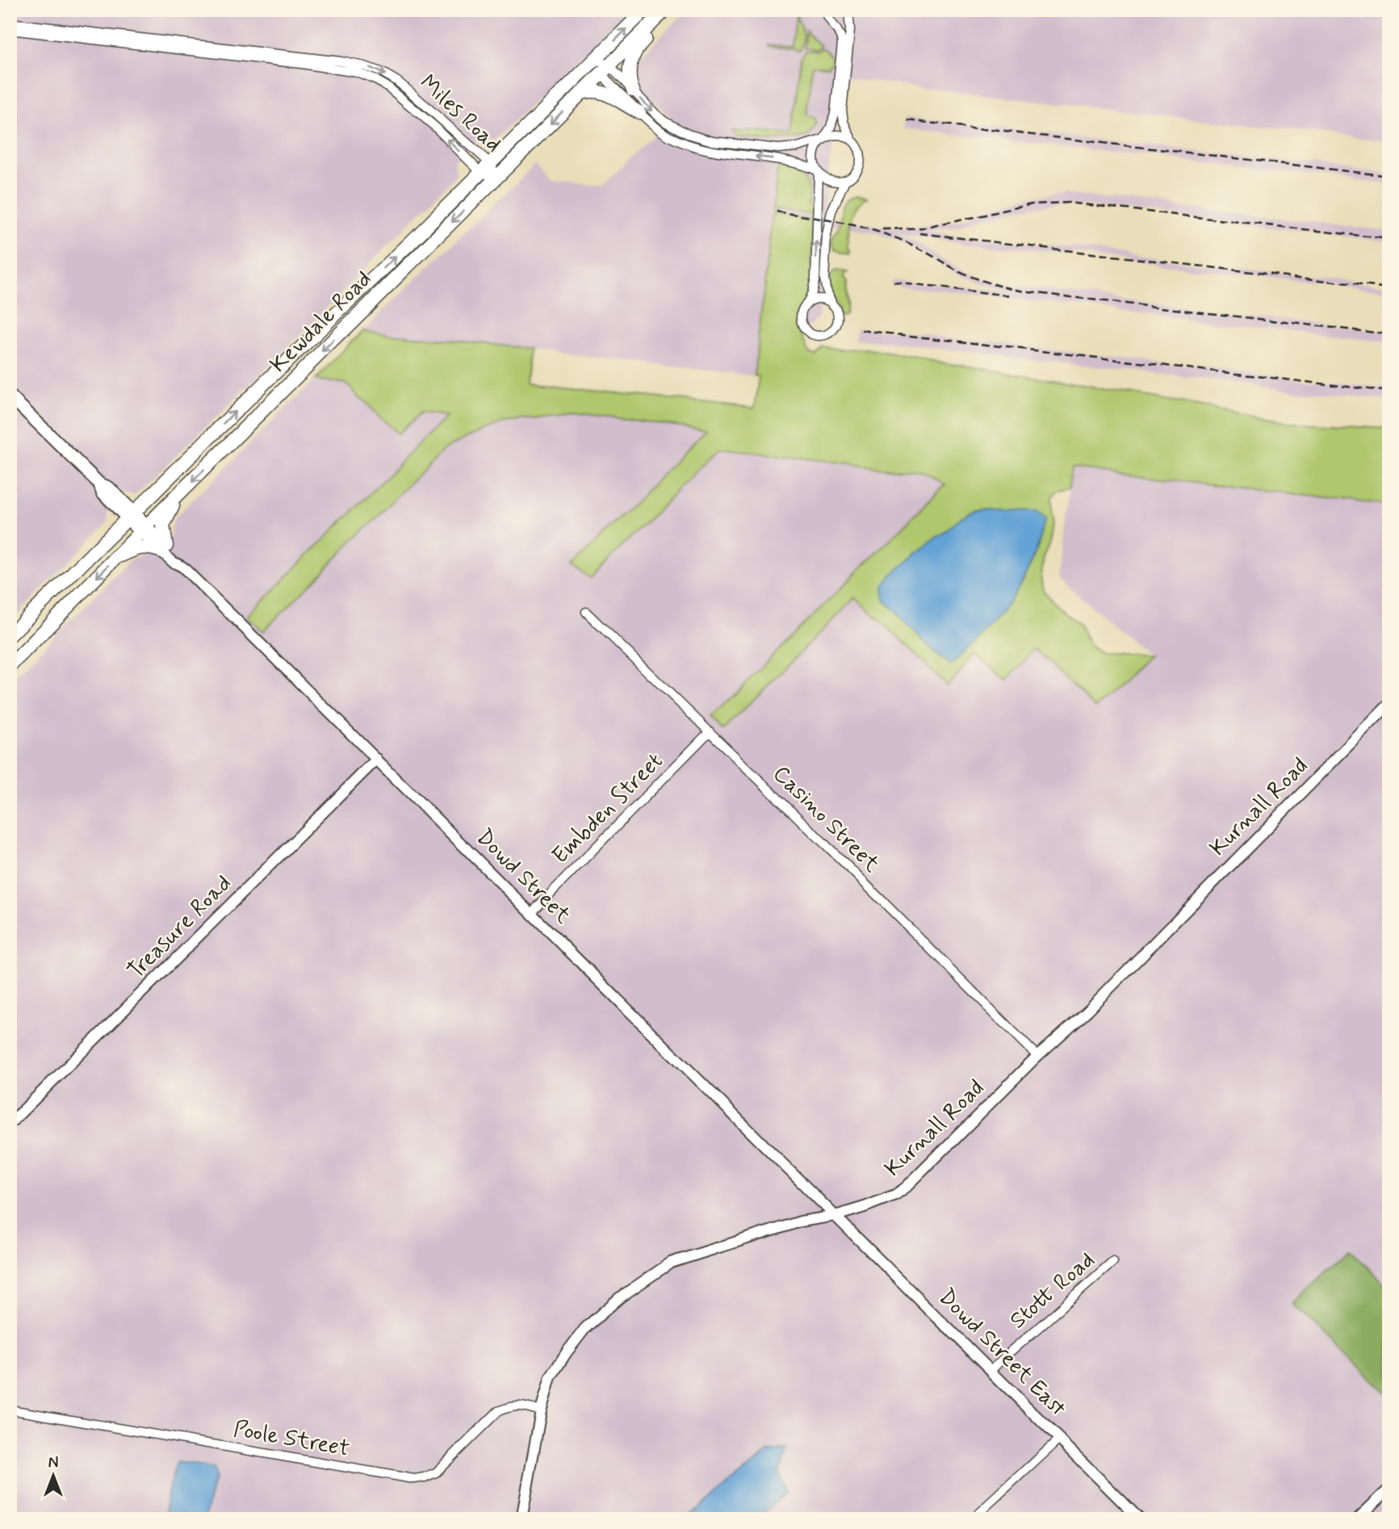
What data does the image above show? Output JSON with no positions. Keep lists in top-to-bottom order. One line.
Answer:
{"streets":{"main road":["Kewdale Road","Dowd Street"],"street":["Miles Road","Kurnall Road","Embden Street","Casino Street","Treasure Road","Stott Road","Dowd Street East","Poole Street"]},"crossings":[["Miles Road","Kewdale Road"],["Kewdale Road","Dowd Street"],["Kurnall Road","Casino Street"],["Kurnall Road","Dowd Street"],["Kurnall Road","Dowd Street East"],["Kurnall Road","Poole Street"],["Embden Street","Casino Street"],["Embden Street","Dowd Street"],["Dowd Street","Treasure Road"],["Dowd Street","Dowd Street East"],["Stott Road","Dowd Street East"]],"north":"top"}
